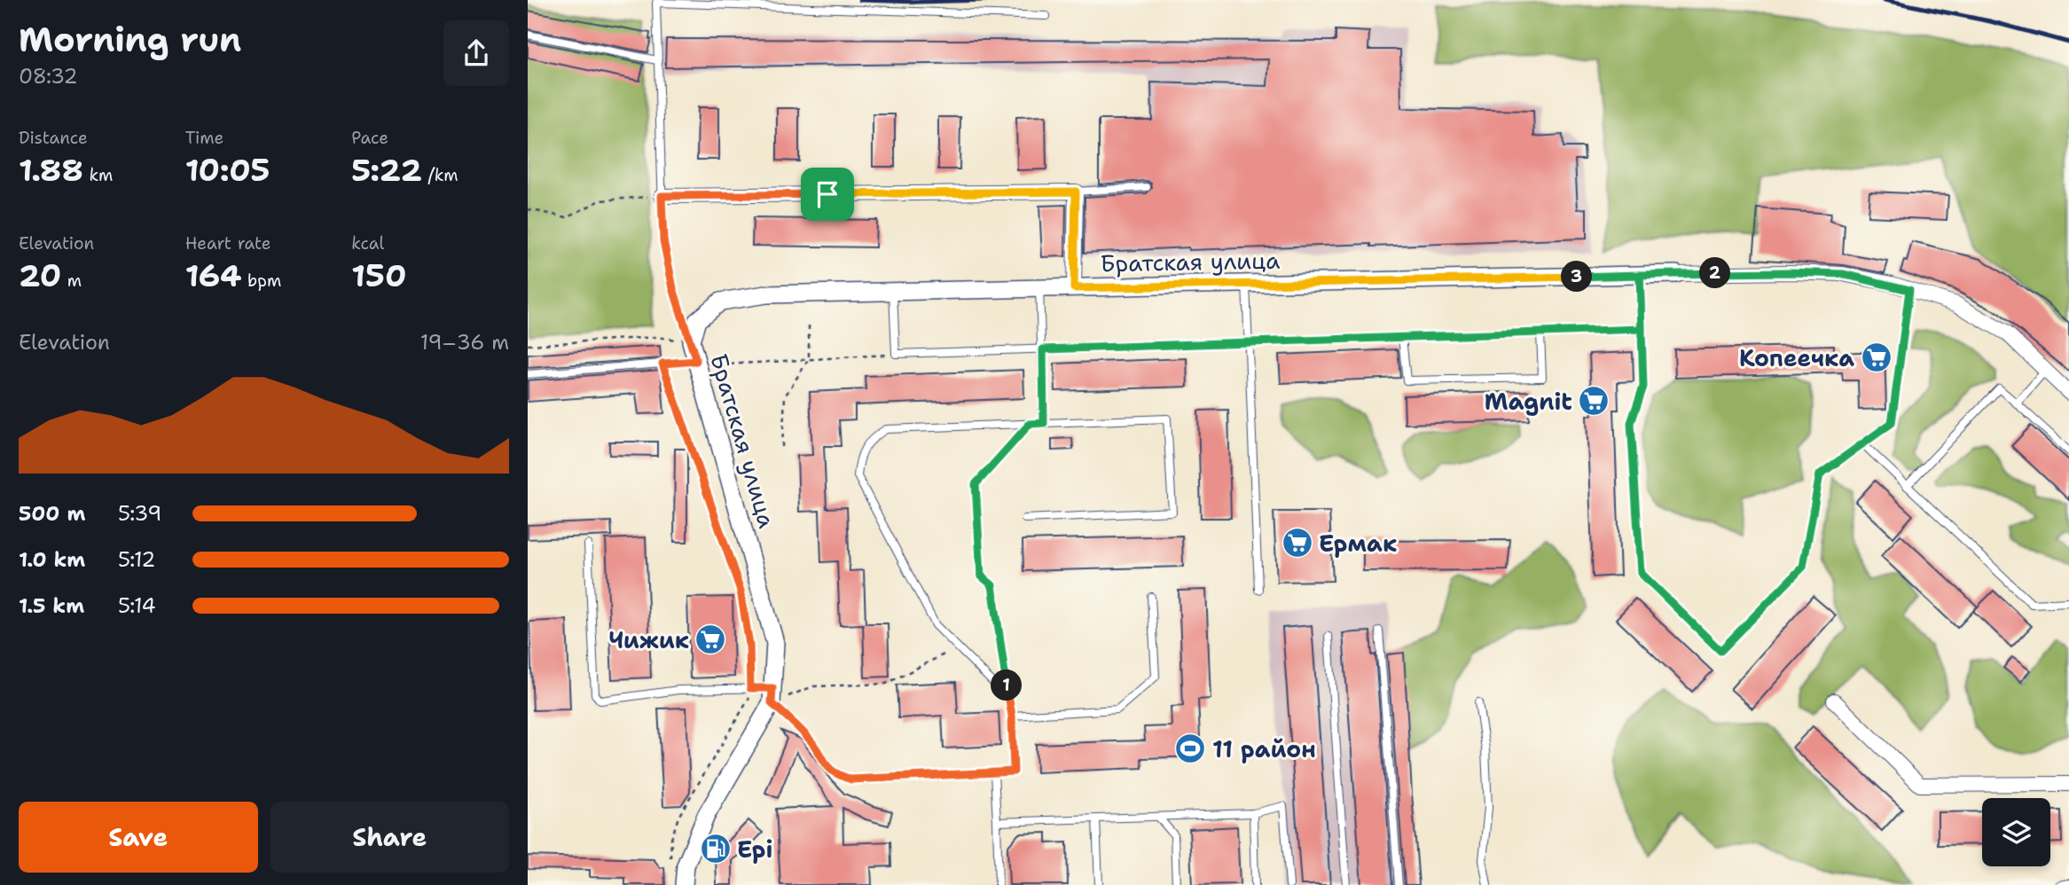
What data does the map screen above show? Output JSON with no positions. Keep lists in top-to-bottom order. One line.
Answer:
{"streets":{"street":["Братская улица"]},"places":{"supermarket":["Копеечка","Magnit","Ермак","Чижик"],"sports":["11 район"],"fuel station":["Epi"]},"page":{"heading":["Morning run","08:32"],"stats":[["Distance","1.88 km"],["Time","10:05"],["Pace","5:22 /km"],["Elevation","20 m"],["Heart rate","164 bpm"],["kcal","150"]],"pins":["2","3","1"],"chart":["Elevation","19–36 m"],"list":[{"name":"500 m","note":"5:39"},{"name":"1.0 km","note":"5:12"},{"name":"1.5 km","note":"5:14"}],"buttons":["Save","Share"]}}
